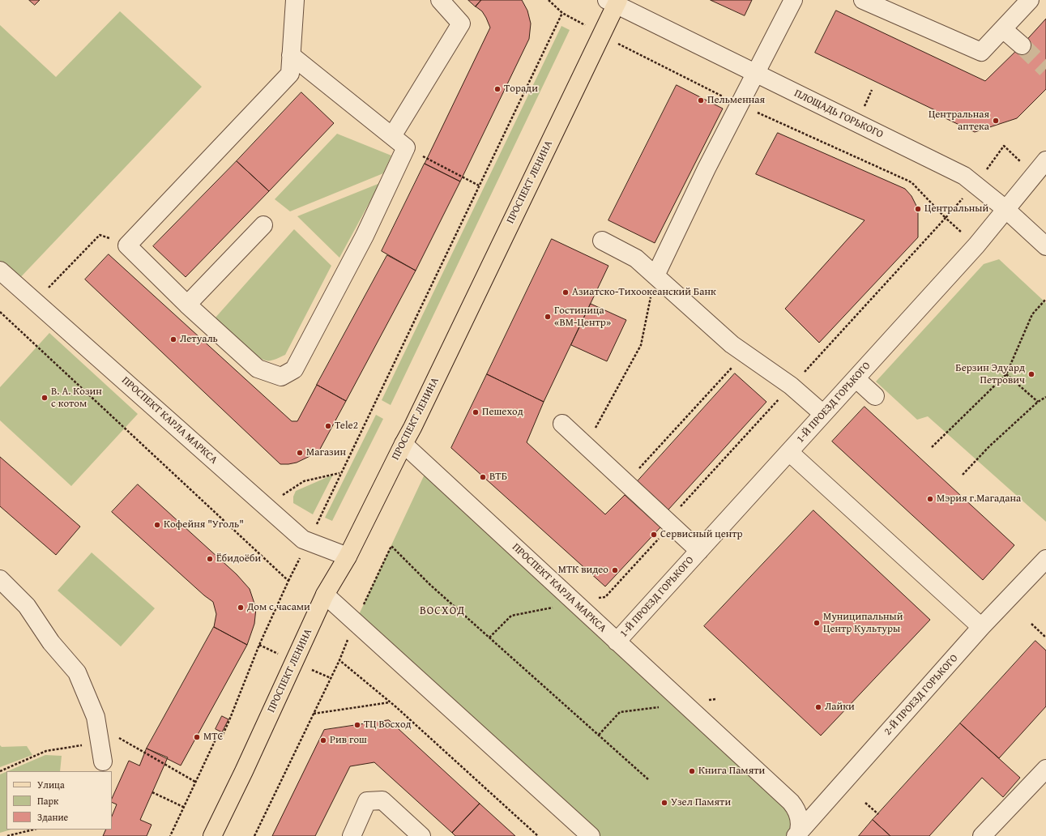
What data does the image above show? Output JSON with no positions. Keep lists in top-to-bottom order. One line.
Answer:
{"streets":{"main road":["ПРОСПЕКТ ЛЕНИНА"],"street":["ПЛОЩАДЬ ГОРЬКОГО","1-Й ПРОЕЗД ГОРЬКОГО","ПРОСПЕКТ КАРЛА МАРКСА","2-Й ПРОЕЗД ГОРЬКОГО"]},"crossings":[["ПЛОЩАДЬ ГОРЬКОГО","ПРОСПЕКТ ЛЕНИНА"],["ПЛОЩАДЬ ГОРЬКОГО","1-Й ПРОЕЗД ГОРЬКОГО"],["ПРОСПЕКТ ЛЕНИНА","ПРОСПЕКТ КАРЛА МАРКСА"],["1-Й ПРОЕЗД ГОРЬКОГО","ПРОСПЕКТ КАРЛА МАРКСА"],["ПРОСПЕКТ КАРЛА МАРКСА","2-Й ПРОЕЗД ГОРЬКОГО"]],"districts":["ВОСХОД"],"places":["Торади","Пельменная","Центральная аптека","Центральный","Азиатско-Тихоокеанский Банк","Гостиница «ВМ-Центр»","Летуаль","Берзин Эдуард Петрович","В. А. Козин с котом","Пешеход","Tele2","Магазин","ВТБ","Мэрия г.Магадана","Кофейня \"Уголь\"","Сервисный центр","Ёбидоёби","МТК видео","Дом с часами","Муниципальный Центр Культуры","Лайки","ТЦ Восход","МТС","Рив гош","Книга Памяти","Узел Памяти"],"legend":["Улица","Парк","Здание"]}
